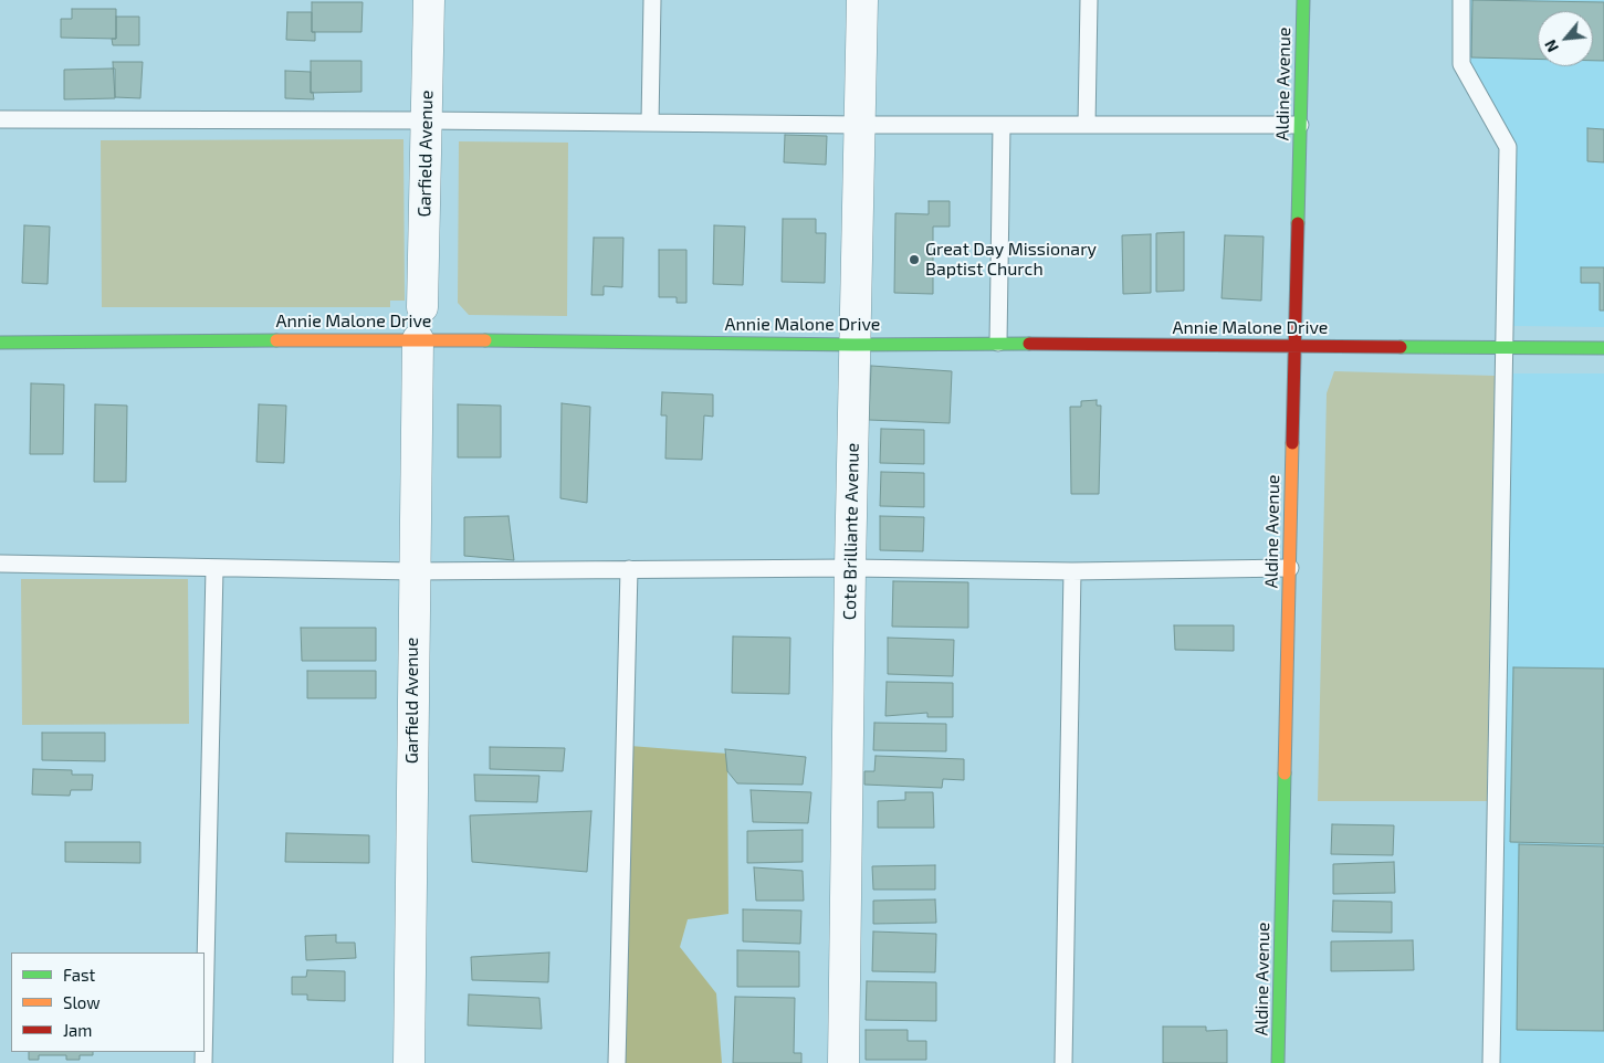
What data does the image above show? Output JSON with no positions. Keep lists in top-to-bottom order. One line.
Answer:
{"streets":{"street":["Aldine Avenue","Garfield Avenue","Annie Malone Drive","Cote Brilliante Avenue"]},"crossings":[["Aldine Avenue","Annie Malone Drive"],["Garfield Avenue","Annie Malone Drive"],["Annie Malone Drive","Cote Brilliante Avenue"]],"places":["Great Day Missionary Baptist Church"],"legend":["Fast","Slow","Jam"],"north":"bottom left"}
